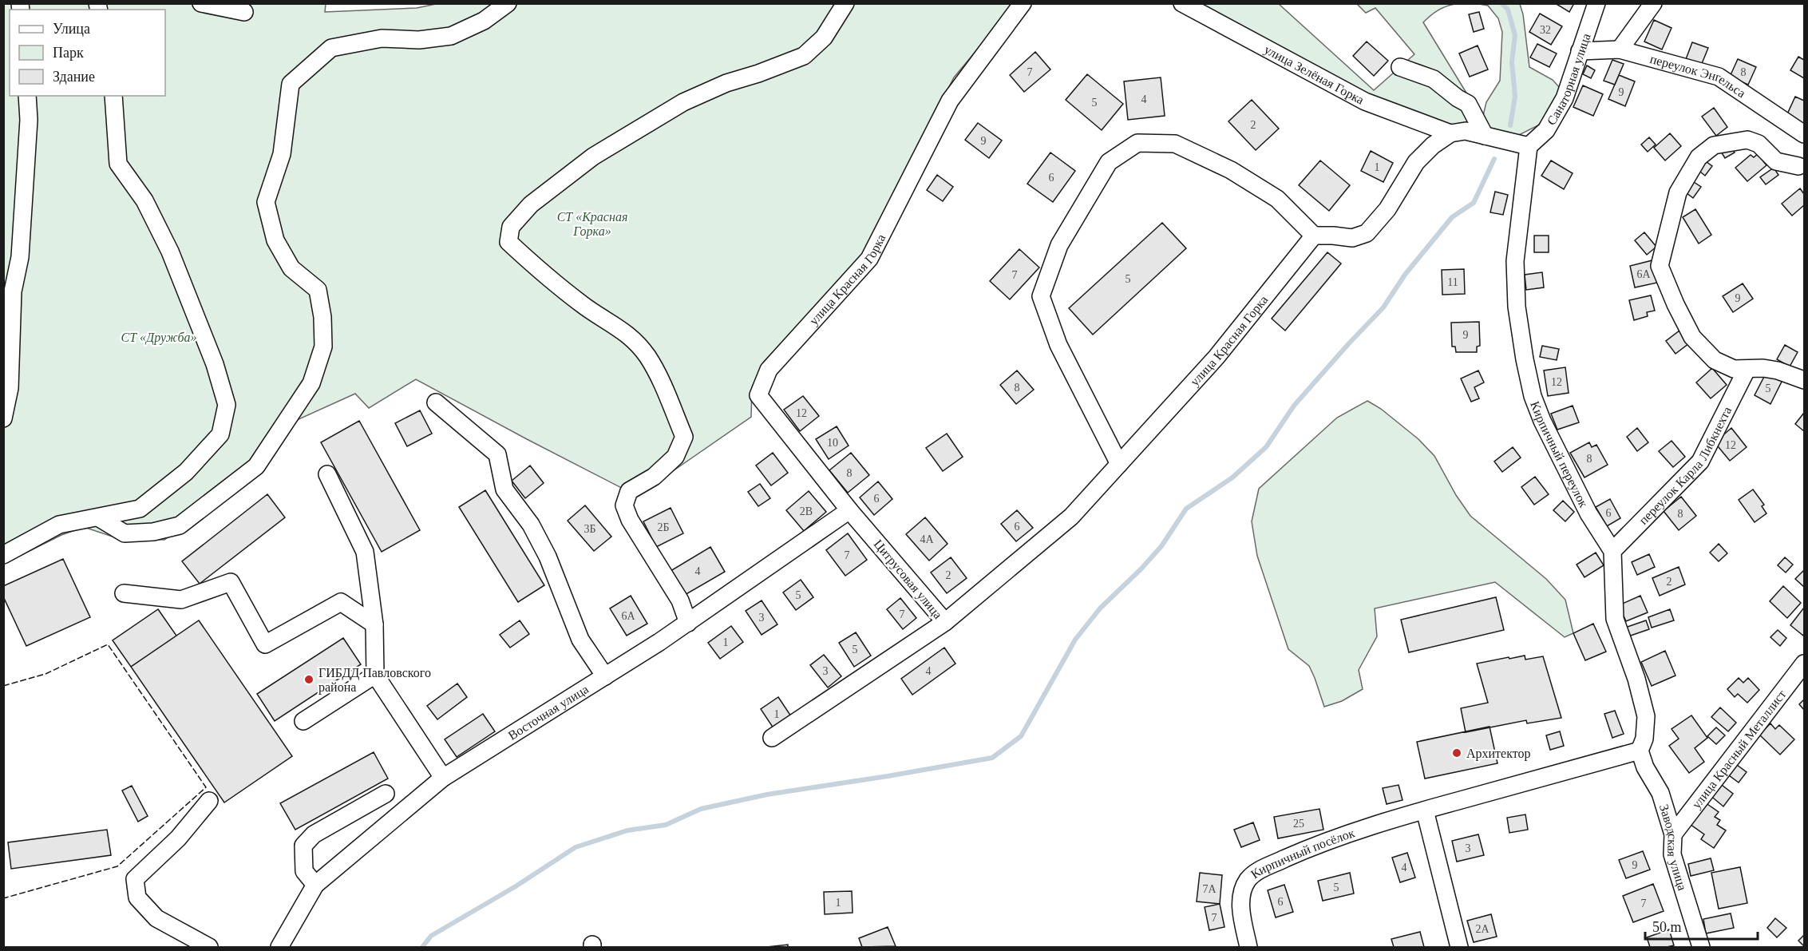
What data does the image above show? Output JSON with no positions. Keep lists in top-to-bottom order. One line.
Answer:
{"streets":{"street":["улица Зелёная Горка","переулок Энгельса","Санаторная улица","улица Красная Горка","Кирпичный переулок","переулок Карла Либкнехта","Цитрусовая улица","Восточная улица","улица Красный Металлист","Заводская улица","Кирпичный посёлок"]},"crossings":[["переулок Энгельса","Санаторная улица"],["Санаторная улица","Кирпичный переулок"],["улица Красная Горка","Цитрусовая улица"],["Кирпичный переулок","переулок Карла Либкнехта"],["Цитрусовая улица","Восточная улица"],["улица Красный Металлист","Заводская улица"],["Заводская улица","Кирпичный посёлок"]],"parks":["СТ «Красная Горка»","СТ «Дружба»"],"places":["ГИБДД Павловского района","Архитектор"],"house_numbers":["32","7","8","9","4","5","2","9","1","6","6А","7","5","11","9","9","12","8","5","12","10","12","8","8","6","2В","6","8","6","2Б","3Б","4А","7","4","2","2","5","7","6А","3","1","5","3","4","1","25","3","9","4","5","7А","6","1","7","7","2А"],"legend":["Улица","Парк","Здание"],"scale_bar":"50 m"}
